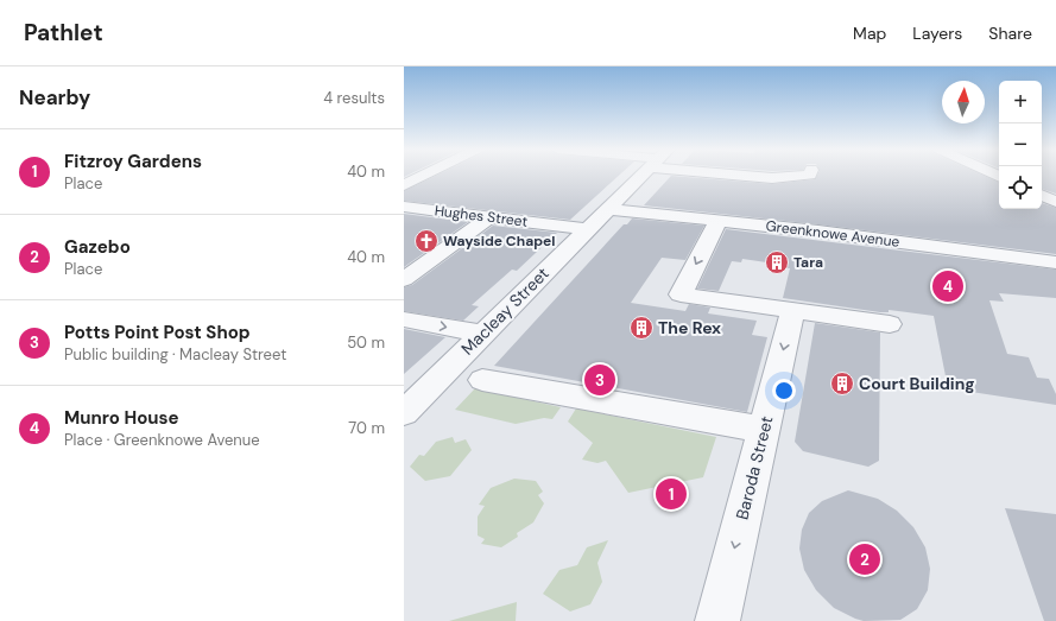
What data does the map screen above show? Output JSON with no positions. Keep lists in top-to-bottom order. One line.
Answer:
{"streets":{"street":["Hughes Street","Greenknowe Avenue","Macleay Street","Baroda Street"]},"crossings":[["Hughes Street","Macleay Street"],["Greenknowe Avenue","Macleay Street"]],"one_way":["Baroda Street"],"places":{"church":["Wayside Chapel"],"building":["Tara","The Rex","Court Building"]},"north":"top","page":{"header":"Pathlet","nav":["Map","Layers","Share"],"heading":["Nearby","4 results"],"map_buttons":["+","−"],"list":[{"mark":"1","name":"Fitzroy Gardens","note":"Place","value":"40 m"},{"mark":"2","name":"Gazebo","note":"Place","value":"40 m"},{"mark":"3","name":"Potts Point Post Shop","note":"Public building · Macleay Street","value":"50 m"},{"mark":"4","name":"Munro House","note":"Place · Greenknowe Avenue","value":"70 m"}],"pins":["4","3","1","2"]}}
